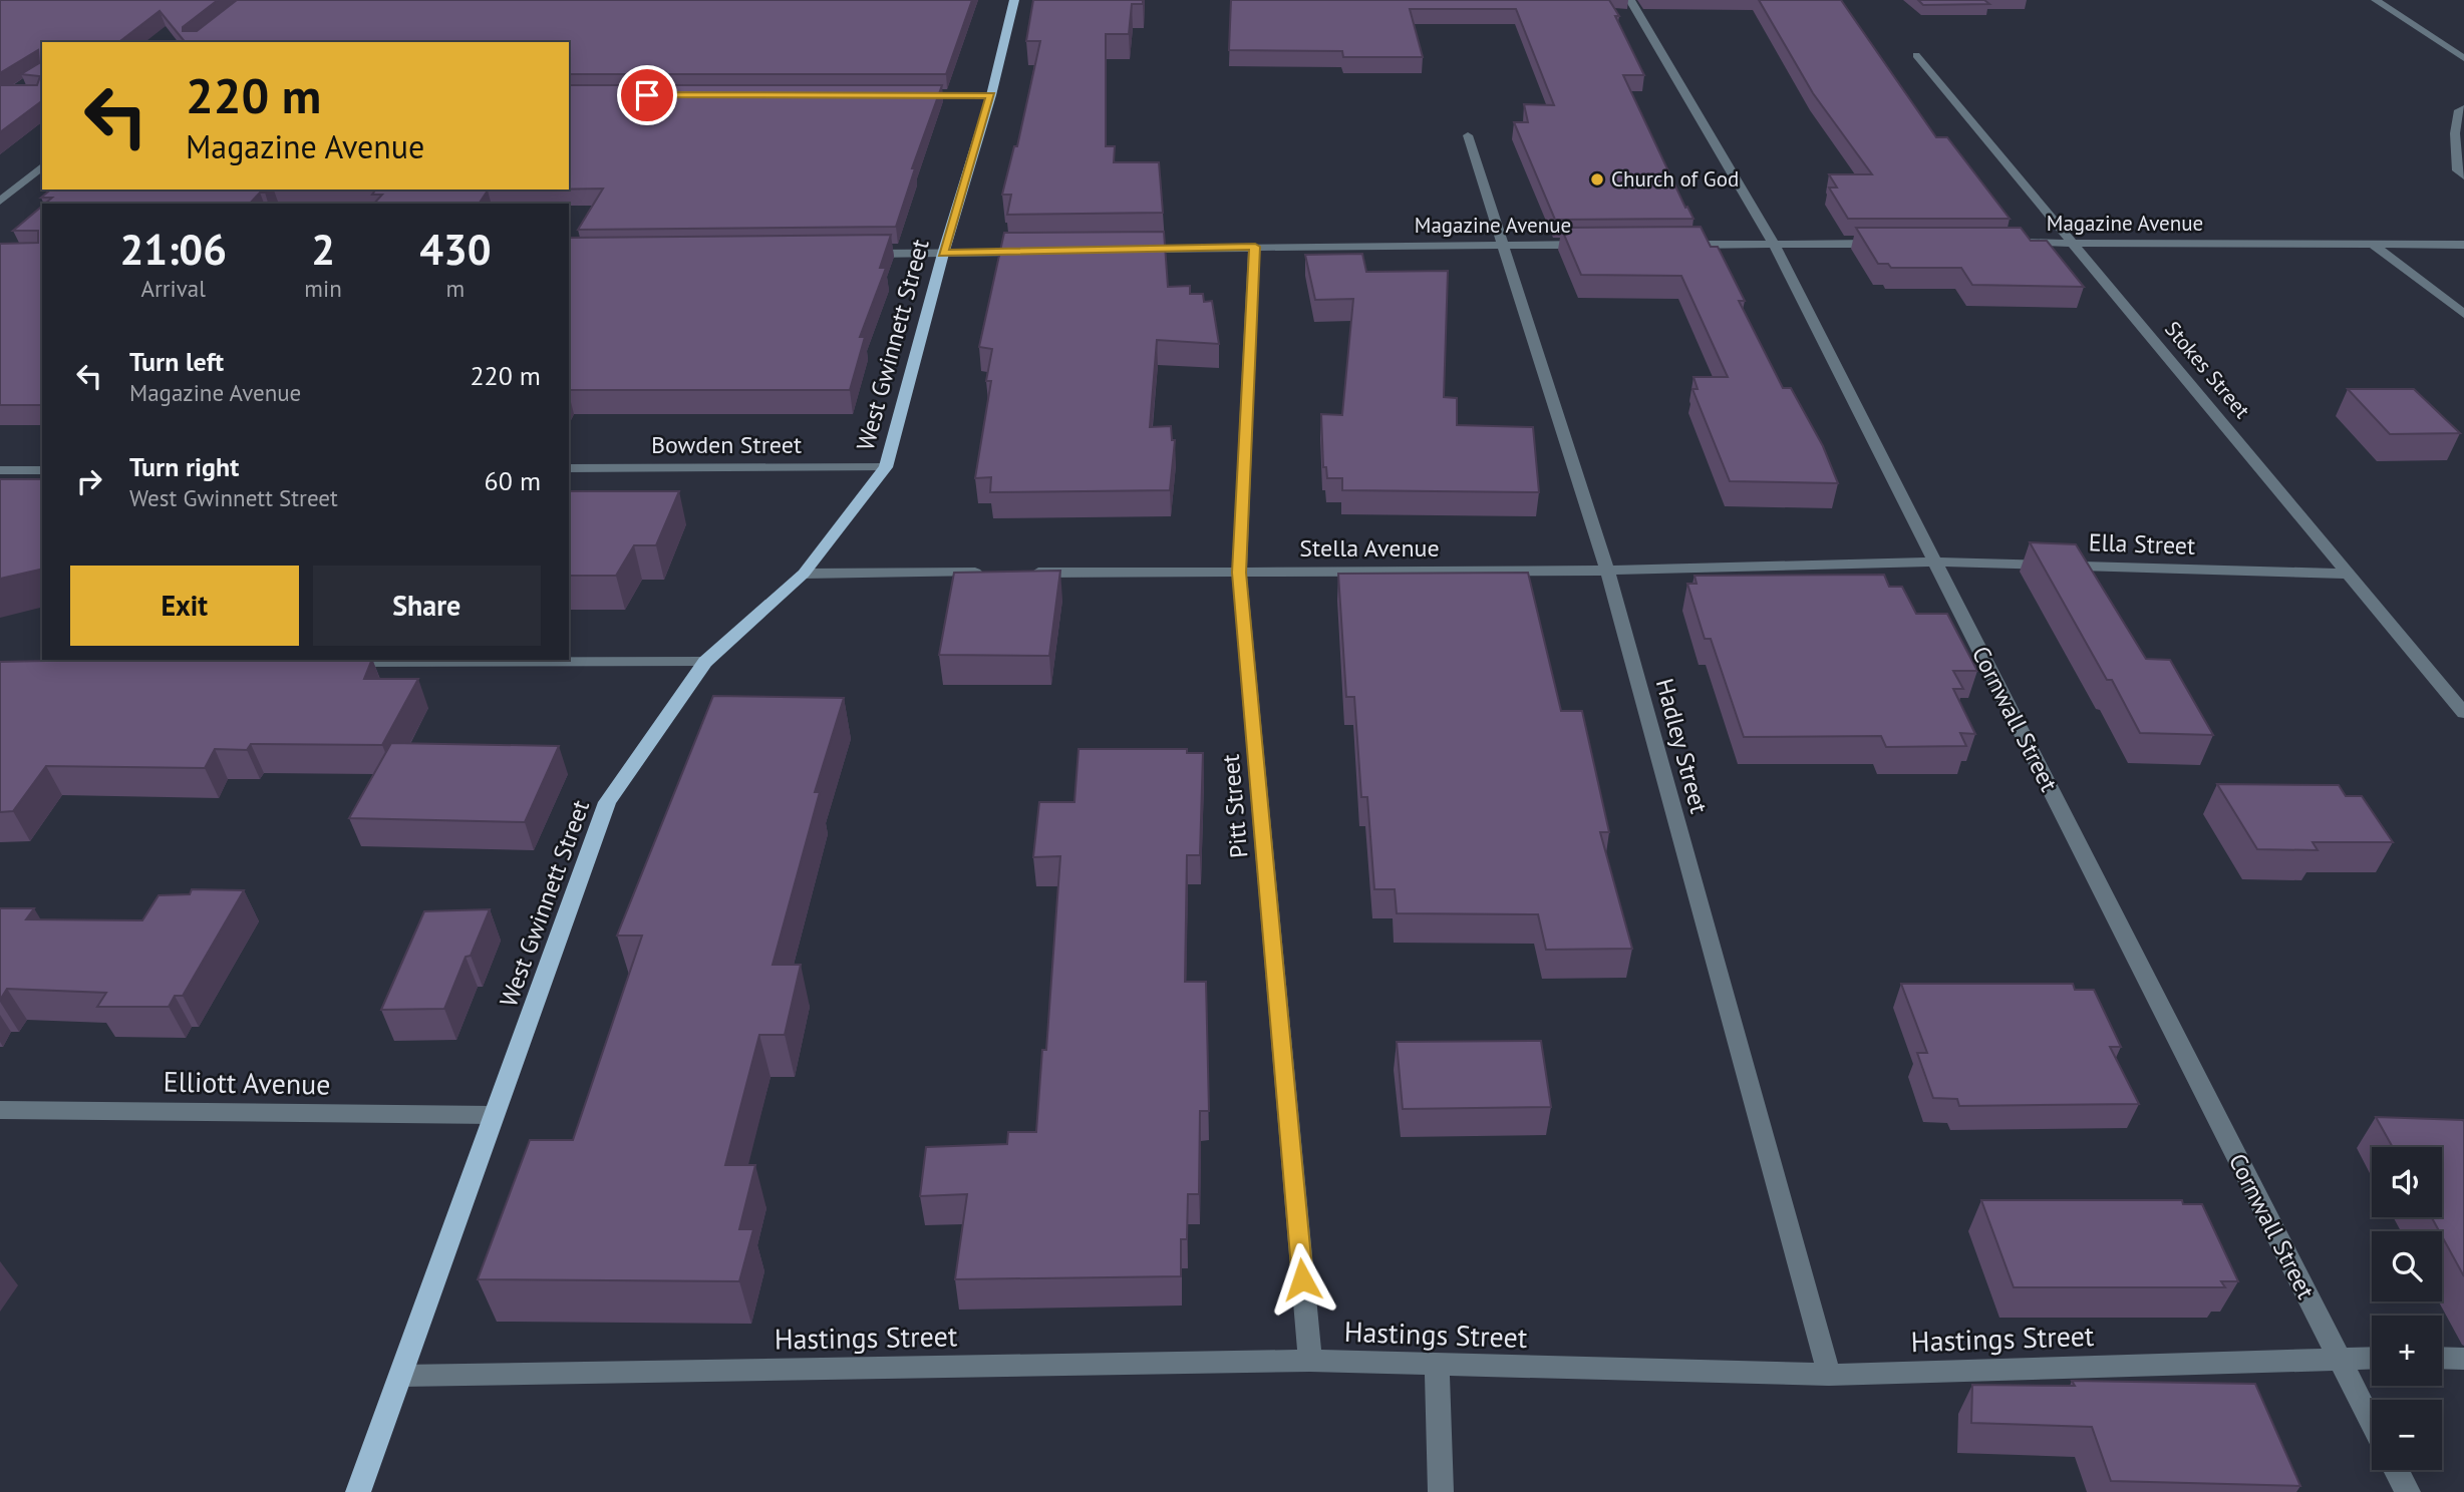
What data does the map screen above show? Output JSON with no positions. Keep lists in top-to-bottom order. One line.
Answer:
{"streets":{"main road":["West Gwinnett Street"],"street":["Magazine Avenue","Stokes Street","Bowden Street","Ella Street","Stella Avenue","Cornwall Street","Hadley Street","Pitt Street","Elliott Avenue","Hastings Street"]},"crossings":[["Magazine Avenue","Stokes Street"],["Magazine Avenue","Hadley Street"],["Magazine Avenue","Pitt Street"],["West Gwinnett Street","Bowden Street"],["West Gwinnett Street","Elliott Avenue"],["West Gwinnett Street","Hastings Street"],["Stokes Street","Ella Street"],["Ella Street","Stella Avenue"],["Ella Street","Cornwall Street"],["Stella Avenue","Cornwall Street"],["Stella Avenue","Hadley Street"],["Stella Avenue","Pitt Street"],["Cornwall Street","Hastings Street"],["Hadley Street","Hastings Street"],["Pitt Street","Hastings Street"]],"places":["Church of God"],"page":{"turn":["220 m","Magazine Avenue"],"eta":["21:06","Arrival","2","min","430","m"],"list":[{"name":"Turn left","note":"Magazine Avenue","value":"220 m"},{"name":"Turn right","note":"West Gwinnett Street","value":"60 m"}],"buttons":["Exit","Share"],"map_buttons":["+","−"]}}
